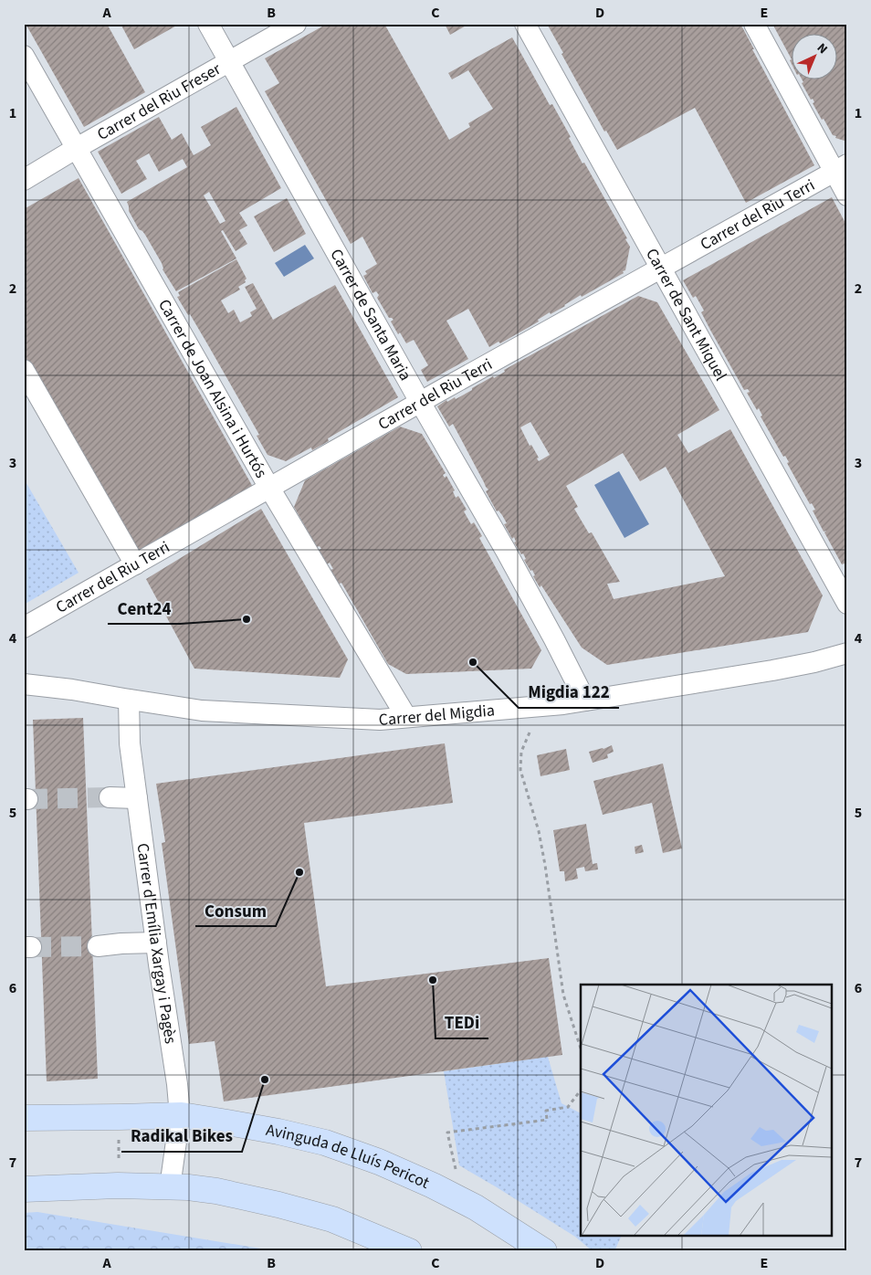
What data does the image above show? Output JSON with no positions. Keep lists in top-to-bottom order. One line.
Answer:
{"streets":{"street":["Carrer del Riu Freser","Carrer del Riu Terri","Carrer de Santa Maria","Carrer de Sant Miquel","Carrer de Joan Alsina i Hurtós","Carrer del Migdia","Carrer d'Emília Xargay i Pagès","Avinguda de Lluís Pericot"]},"crossings":[["Carrer del Riu Freser","Carrer de Santa Maria"],["Carrer del Riu Freser","Carrer de Joan Alsina i Hurtós"],["Carrer del Riu Terri","Carrer de Santa Maria"],["Carrer del Riu Terri","Carrer de Sant Miquel"],["Carrer del Riu Terri","Carrer de Joan Alsina i Hurtós"],["Carrer de Santa Maria","Carrer del Migdia"],["Carrer de Joan Alsina i Hurtós","Carrer del Migdia"],["Carrer del Migdia","Carrer d'Emília Xargay i Pagès"],["Carrer d'Emília Xargay i Pagès","Avinguda de Lluís Pericot"]],"places":["Cent24","Migdia 122","Consum","TEDi","Radikal Bikes"],"north":"top right","grid":{"columns":["A","B","C","D","E"],"rows":["1","2","3","4","5","6","7"]}}
